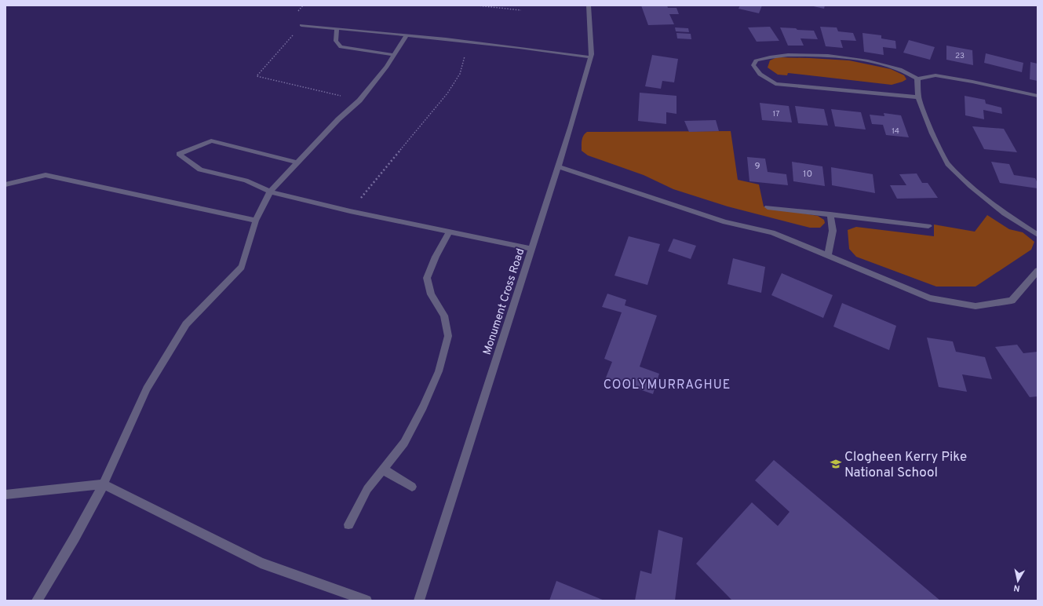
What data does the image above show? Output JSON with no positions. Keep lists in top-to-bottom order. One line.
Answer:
{"streets":{"street":["Monument Cross Road"]},"districts":["COOLYMURRAGHUE"],"places":{"school or university":["Clogheen Kerry Pike National School"]},"house_numbers":["23","17","14","9","10"],"north":"bottom"}
